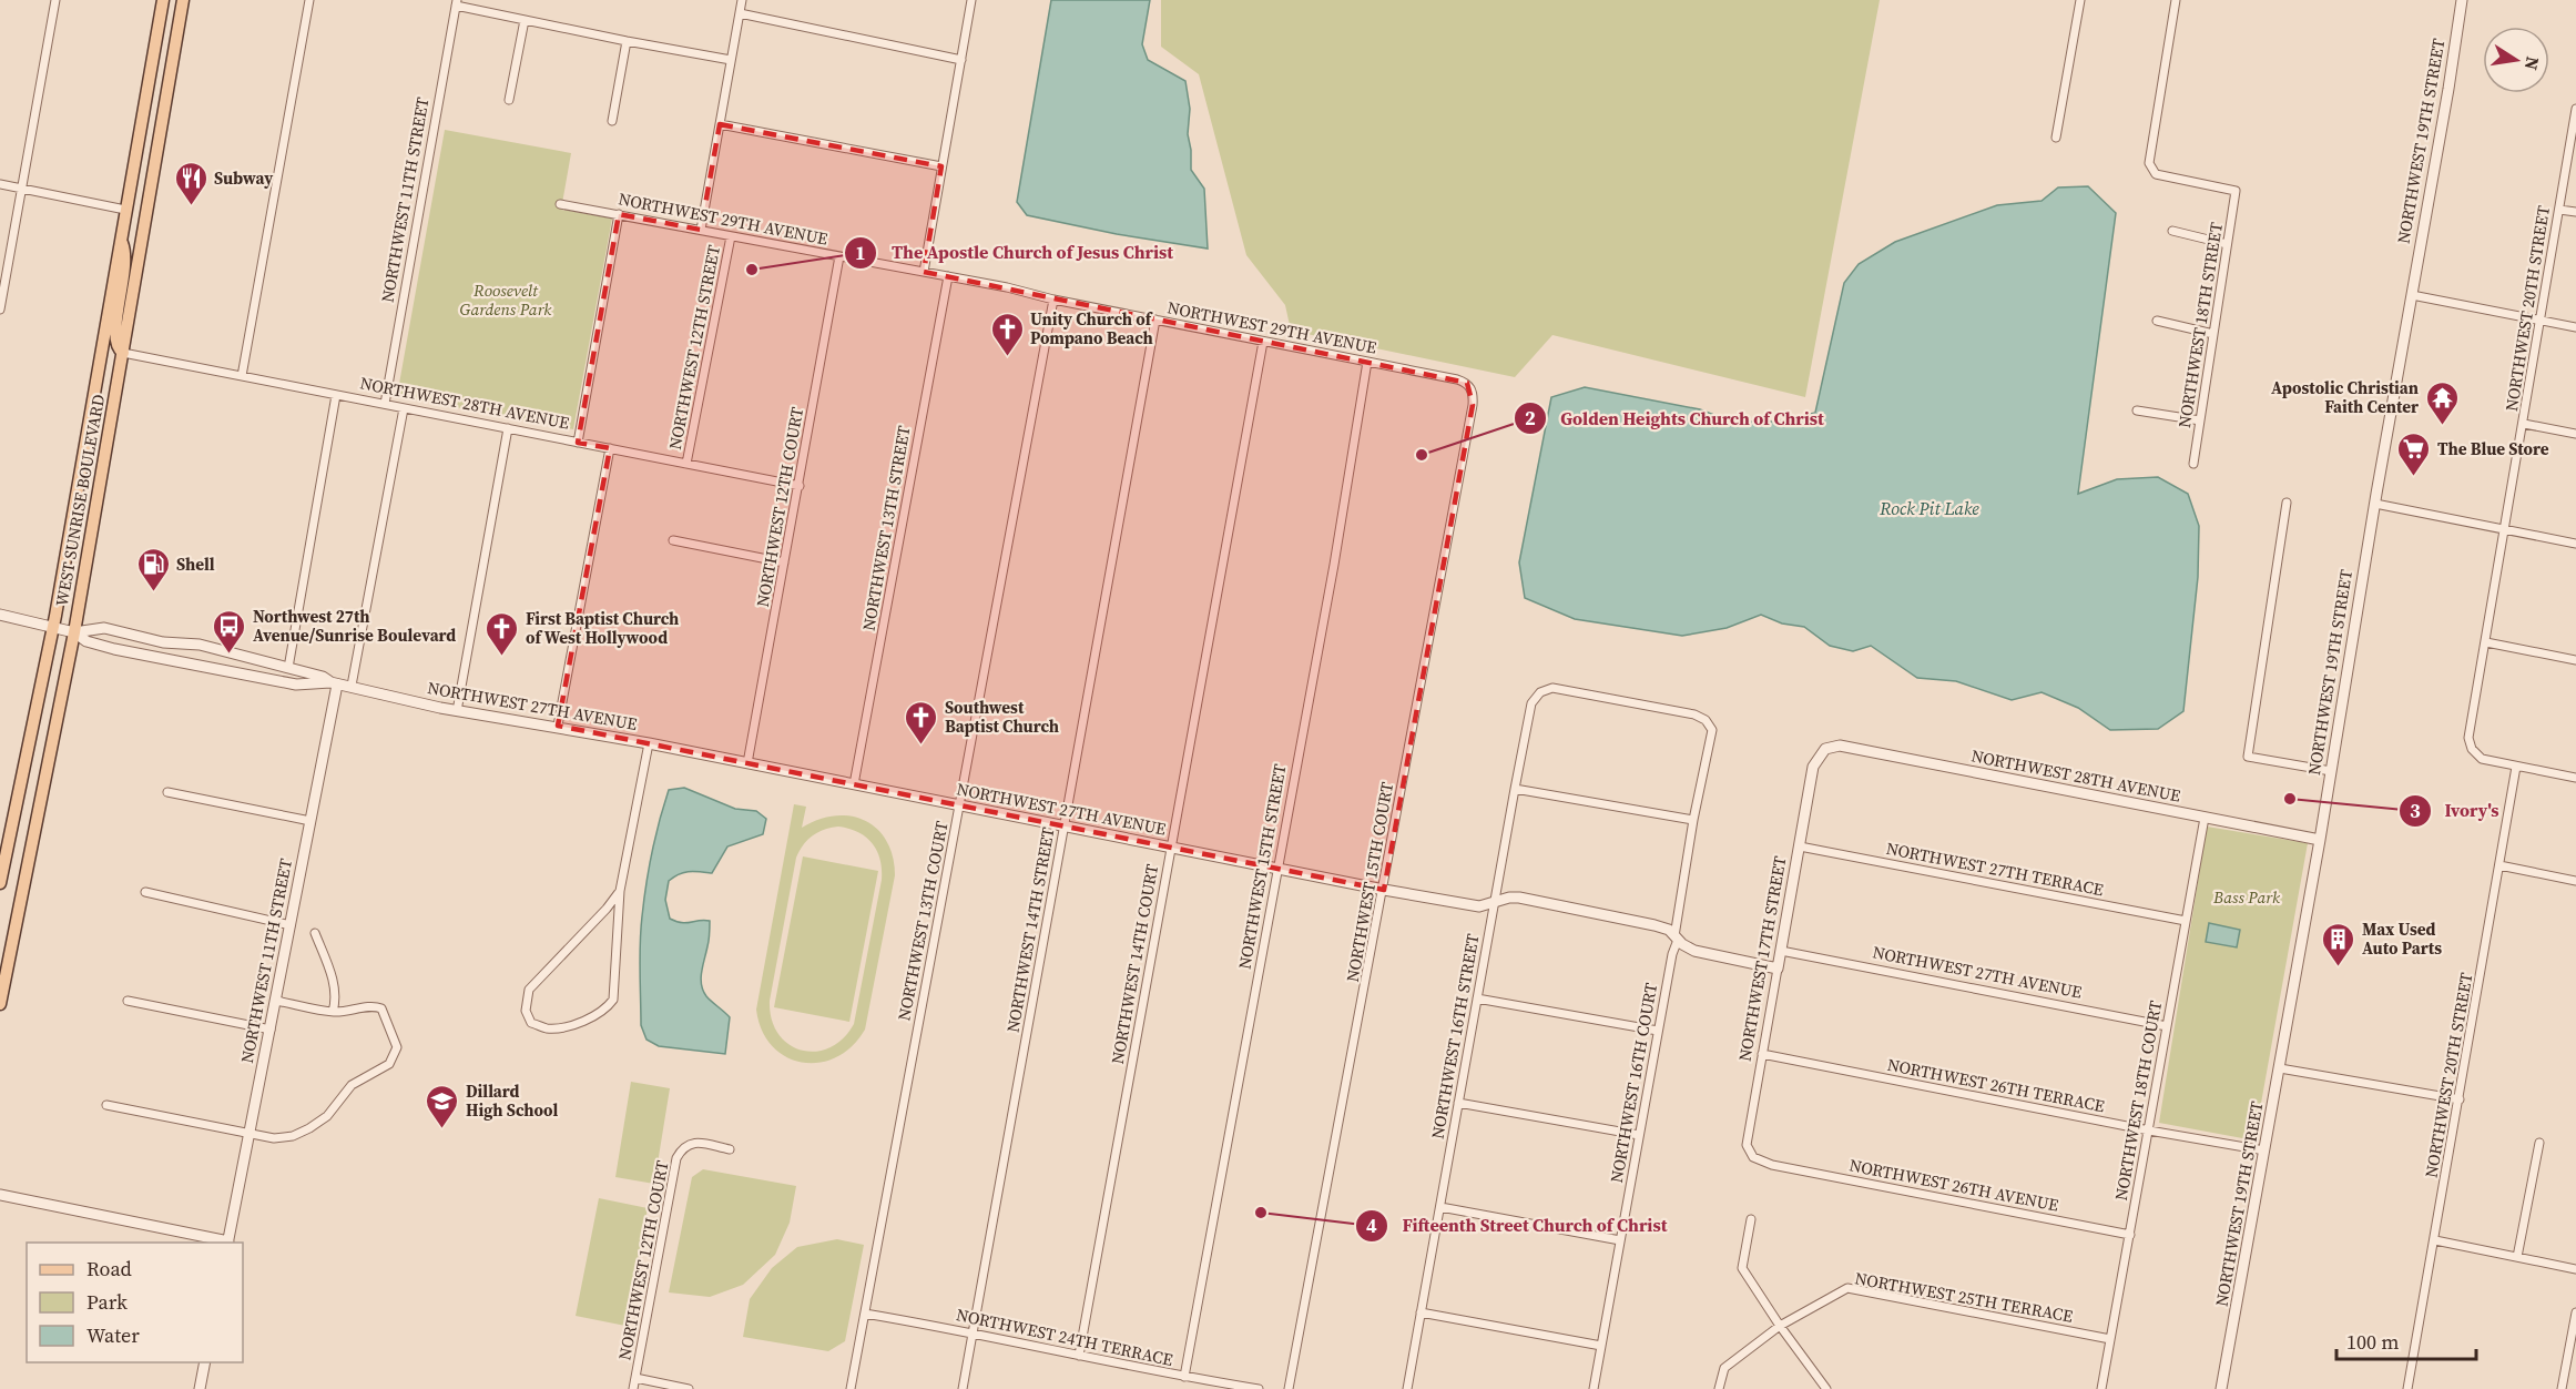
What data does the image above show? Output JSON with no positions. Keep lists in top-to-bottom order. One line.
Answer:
{"streets":{"main road":["WEST SUNRISE BOULEVARD"],"street":["NORTHWEST 19TH STREET","NORTHWEST 11TH STREET","NORTHWEST 29TH AVENUE","NORTHWEST 20TH STREET","NORTHWEST 18TH STREET","NORTHWEST 12TH STREET","NORTHWEST 28TH AVENUE","NORTHWEST 12TH COURT","NORTHWEST 13TH STREET","NORTHWEST 27TH AVENUE","NORTHWEST 15TH STREET","NORTHWEST 27TH TERRACE","NORTHWEST 15TH COURT","NORTHWEST 13TH COURT","NORTHWEST 14TH STREET","NORTHWEST 17TH STREET","NORTHWEST 14TH COURT","NORTHWEST 16TH STREET","NORTHWEST 16TH COURT","NORTHWEST 26TH TERRACE","NORTHWEST 18TH COURT","NORTHWEST 26TH AVENUE","NORTHWEST 25TH TERRACE","NORTHWEST 24TH TERRACE"]},"crossings":[["NORTHWEST 19TH STREET","NORTHWEST 28TH AVENUE"],["NORTHWEST 19TH STREET","NORTHWEST 26TH TERRACE"],["NORTHWEST 11TH STREET","NORTHWEST 28TH AVENUE"],["NORTHWEST 11TH STREET","NORTHWEST 27TH AVENUE"],["NORTHWEST 29TH AVENUE","NORTHWEST 12TH STREET"],["NORTHWEST 29TH AVENUE","NORTHWEST 12TH COURT"],["NORTHWEST 29TH AVENUE","NORTHWEST 13TH STREET"],["NORTHWEST 29TH AVENUE","NORTHWEST 15TH STREET"],["NORTHWEST 29TH AVENUE","NORTHWEST 15TH COURT"],["NORTHWEST 29TH AVENUE","NORTHWEST 13TH COURT"],["NORTHWEST 29TH AVENUE","NORTHWEST 14TH STREET"],["NORTHWEST 29TH AVENUE","NORTHWEST 14TH COURT"],["NORTHWEST 12TH STREET","NORTHWEST 28TH AVENUE"],["NORTHWEST 28TH AVENUE","WEST SUNRISE BOULEVARD"],["NORTHWEST 28TH AVENUE","NORTHWEST 12TH COURT"],["NORTHWEST 28TH AVENUE","NORTHWEST 17TH STREET"],["NORTHWEST 28TH AVENUE","NORTHWEST 18TH COURT"],["WEST SUNRISE BOULEVARD","NORTHWEST 27TH AVENUE"],["NORTHWEST 12TH COURT","NORTHWEST 27TH AVENUE"],["NORTHWEST 13TH STREET","NORTHWEST 27TH AVENUE"],["NORTHWEST 27TH AVENUE","NORTHWEST 15TH STREET"],["NORTHWEST 27TH AVENUE","NORTHWEST 15TH COURT"],["NORTHWEST 27TH AVENUE","NORTHWEST 13TH COURT"],["NORTHWEST 27TH AVENUE","NORTHWEST 14TH STREET"],["NORTHWEST 27TH AVENUE","NORTHWEST 17TH STREET"],["NORTHWEST 27TH AVENUE","NORTHWEST 14TH COURT"],["NORTHWEST 27TH AVENUE","NORTHWEST 16TH STREET"],["NORTHWEST 27TH AVENUE","NORTHWEST 16TH COURT"],["NORTHWEST 27TH AVENUE","NORTHWEST 18TH COURT"],["NORTHWEST 15TH STREET","NORTHWEST 24TH TERRACE"],["NORTHWEST 27TH TERRACE","NORTHWEST 17TH STREET"],["NORTHWEST 27TH TERRACE","NORTHWEST 18TH COURT"],["NORTHWEST 13TH COURT","NORTHWEST 24TH TERRACE"],["NORTHWEST 14TH STREET","NORTHWEST 24TH TERRACE"],["NORTHWEST 17TH STREET","NORTHWEST 26TH TERRACE"],["NORTHWEST 17TH STREET","NORTHWEST 26TH AVENUE"],["NORTHWEST 14TH COURT","NORTHWEST 24TH TERRACE"],["NORTHWEST 16TH STREET","NORTHWEST 16TH COURT"],["NORTHWEST 26TH TERRACE","NORTHWEST 18TH COURT"],["NORTHWEST 18TH COURT","NORTHWEST 26TH AVENUE"],["NORTHWEST 18TH COURT","NORTHWEST 25TH TERRACE"]],"water":["Rock Pit Lake"],"parks":["Roosevelt Gardens Park","Bass Park"],"places":{"restaurant":["Subway"],"other":["The Apostle Church of Jesus Christ","Golden Heights Church of Christ","Ivory's","Fifteenth Street Church of Christ"],"church":["Unity Church of Pompano Beach","First Baptist Church of West Hollywood","Southwest Baptist Church"],"temple":["Apostolic Christian Faith Center"],"supermarket":["The Blue Store"],"fuel station":["Shell"],"bus stop":["Northwest 27th Avenue/Sunrise Boulevard"],"building":["Max Used Auto Parts"],"school or university":["Dillard High School"]},"legend":["Road","Park","Water"],"scale_bar":"100 m","north":"right"}
